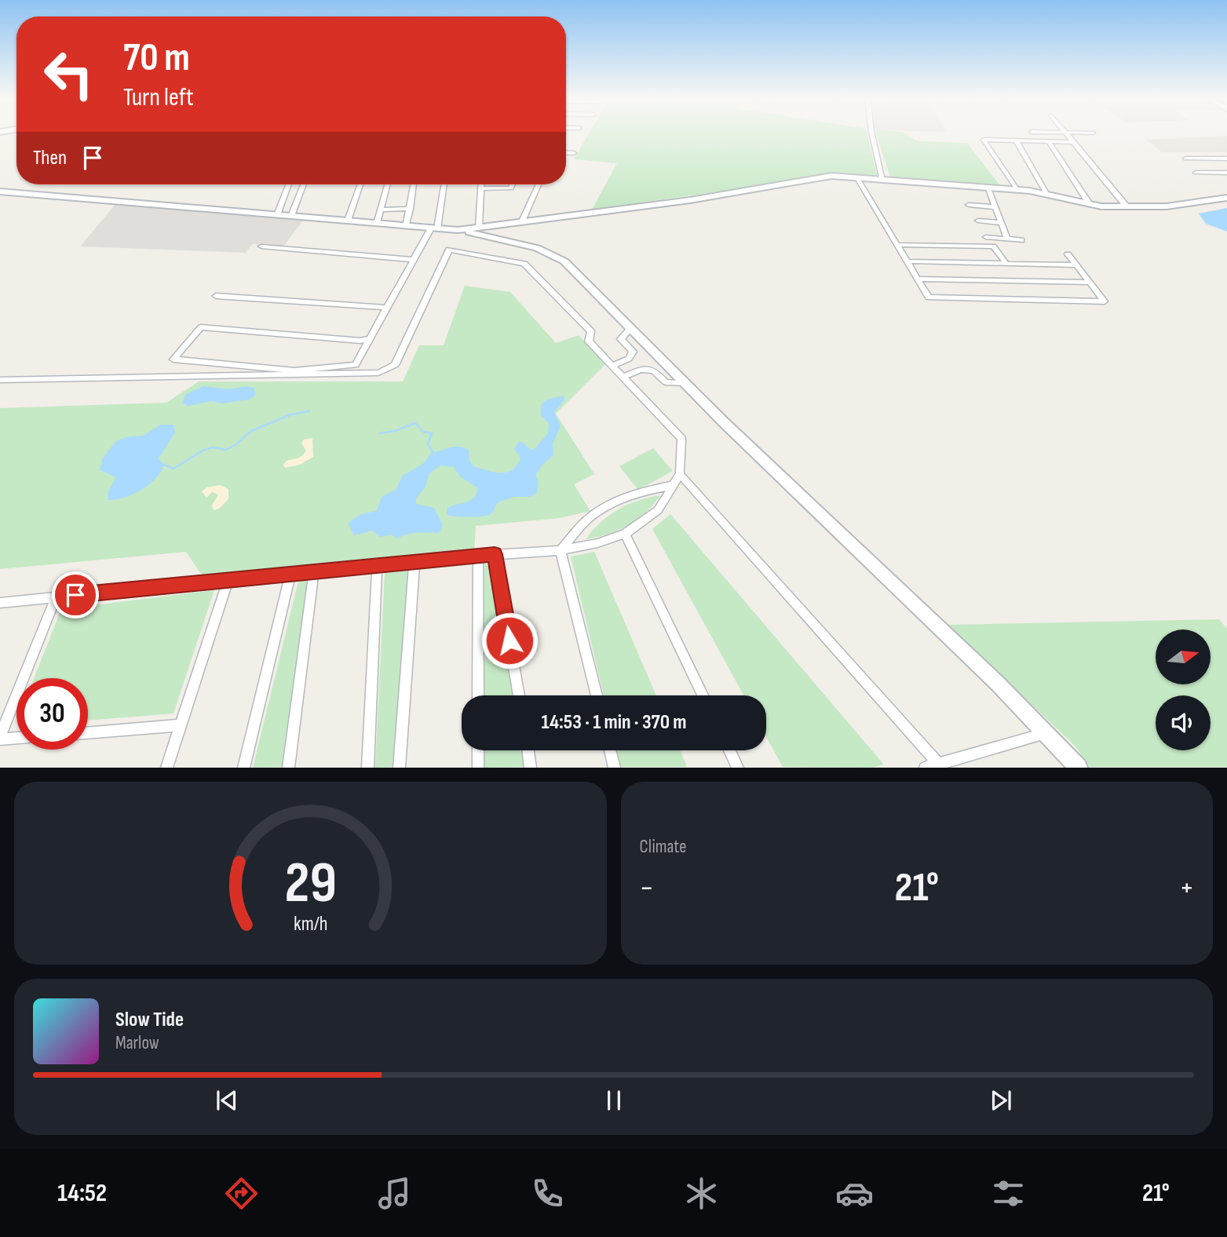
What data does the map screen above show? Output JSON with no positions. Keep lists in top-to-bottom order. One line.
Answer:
{"north":"right","page":{"turn":["70 m","Turn left"],"then":"Then","limit":"30","trip":"14:53 · 1 min · 370 m","tile":"Climate","heat":["−","21°","+"],"song":["Slow Tide","Marlow"],"tabs":["14:52","21°"],"gauge":["29","km/h"]}}
